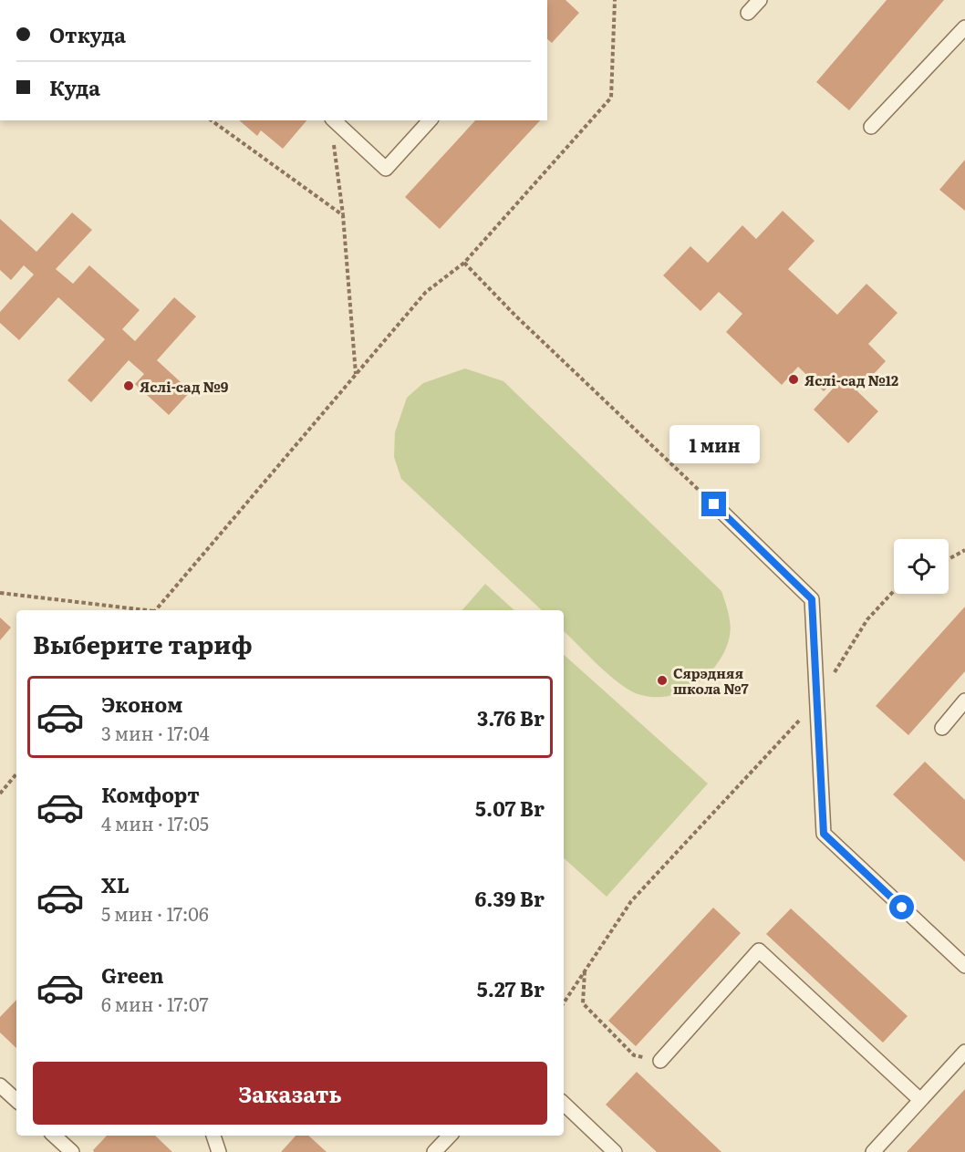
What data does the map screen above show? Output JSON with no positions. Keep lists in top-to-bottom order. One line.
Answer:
{"places":["Яслі-сад №12","Яслі-сад №9","Сярэдняя школа №7"],"page":{"banner":["Откуда","Куда"],"bubble":"1 мин","heading":"Выберите тариф","list":[{"name":"Эконом","note":"3 мин · 17:04","value":"3.76 Br"},{"name":"Комфорт","note":"4 мин · 17:05","value":"5.07 Br"},{"name":"XL","note":"5 мин · 17:06","value":"6.39 Br"},{"name":"Green","note":"6 мин · 17:07","value":"5.27 Br"}],"buttons":"Заказать"}}
